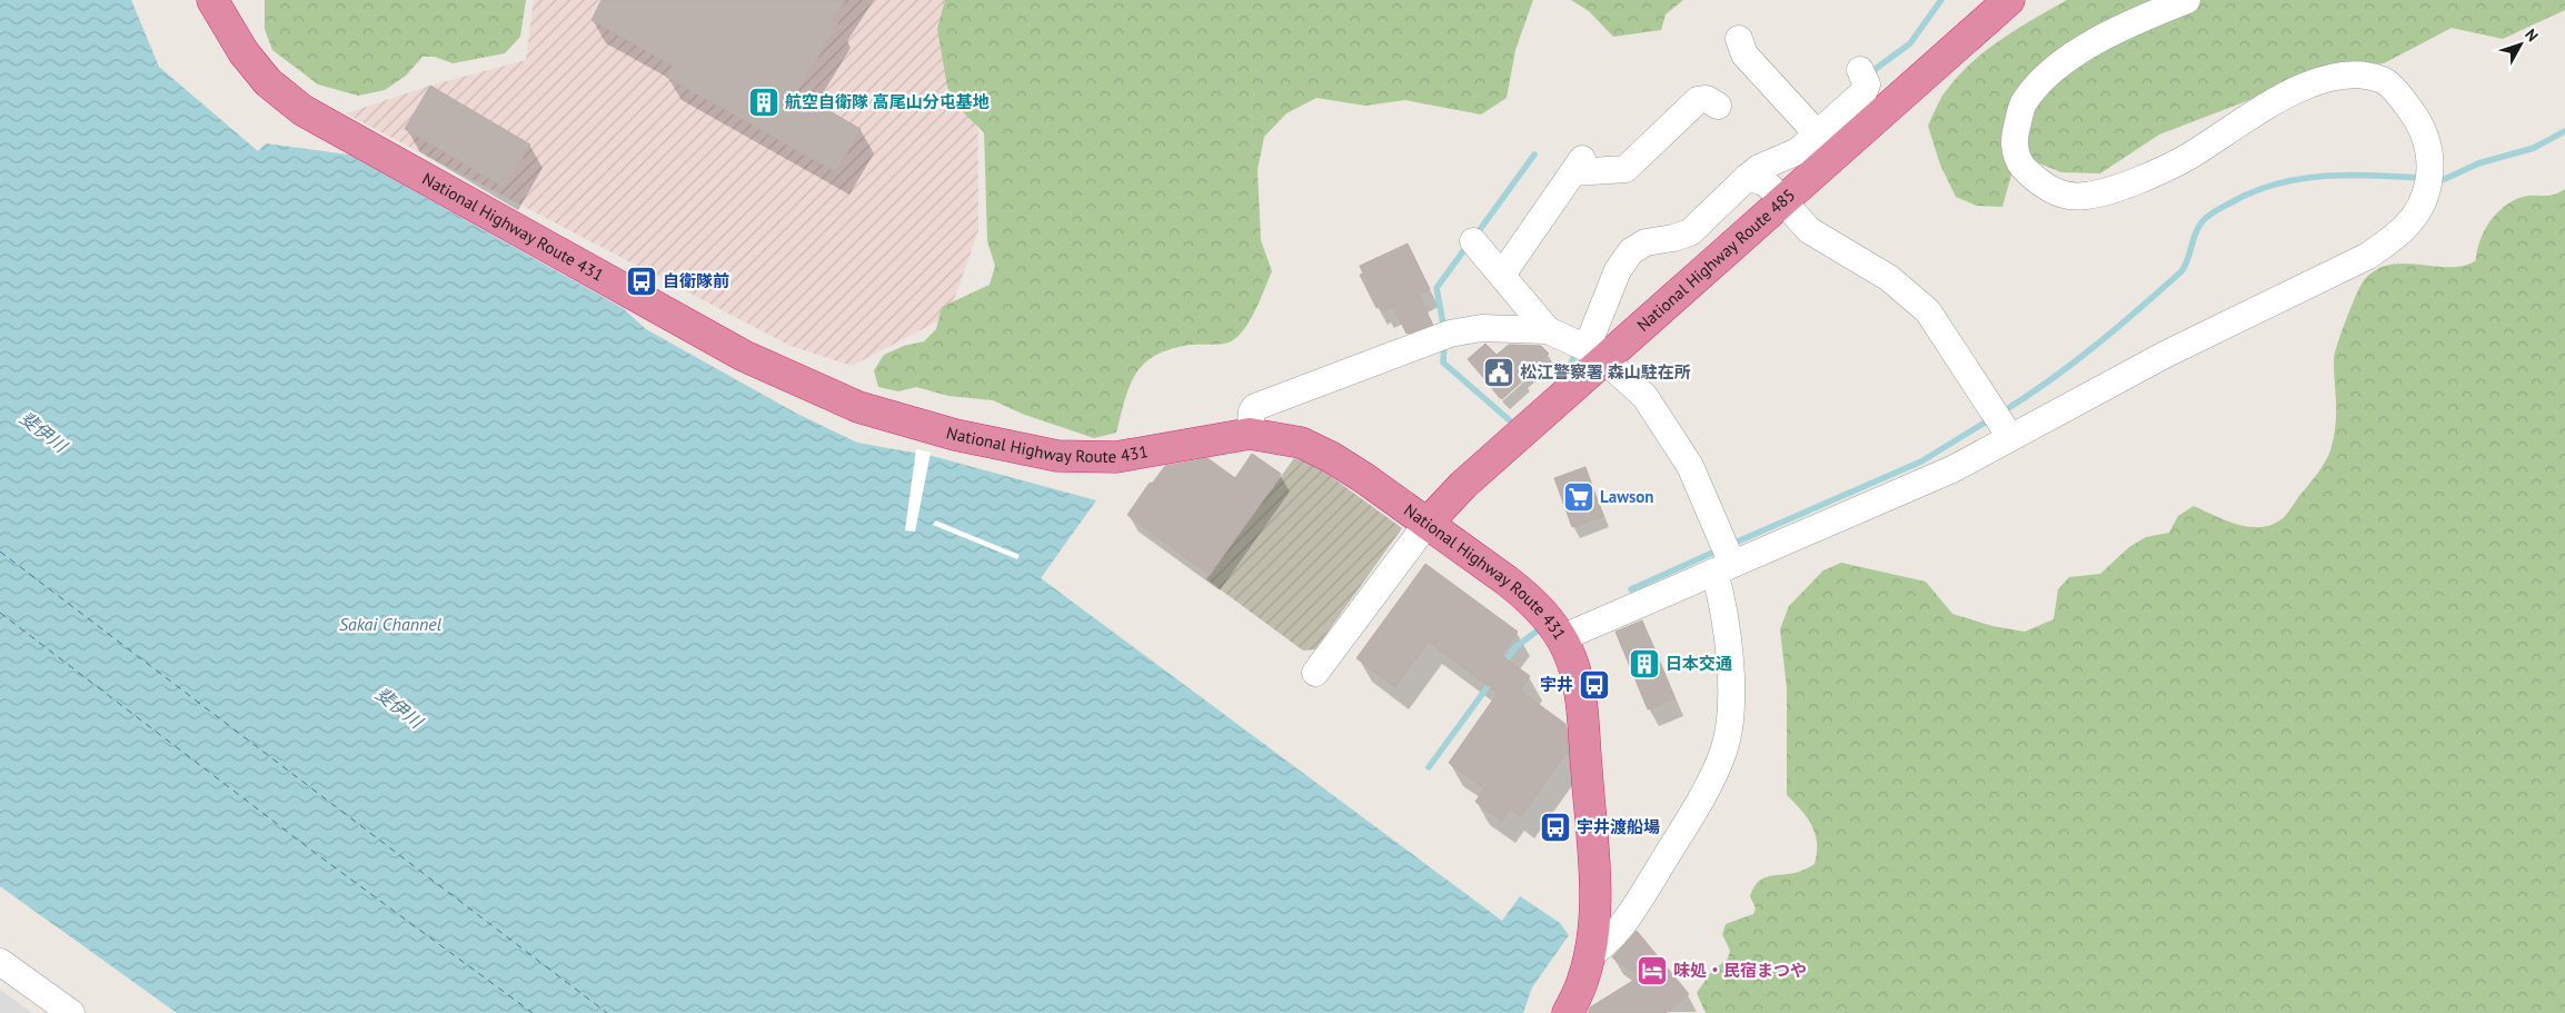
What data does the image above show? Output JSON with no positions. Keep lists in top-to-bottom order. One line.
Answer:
{"streets":{"highway":["National Highway Route 431","National Highway Route 485"]},"crossings":[["National Highway Route 431","National Highway Route 485"]],"water":["斐伊川","Sakai Channel"],"places":{"building":["航空自衛隊 高尾山分屯基地","日本交通"],"bus stop":["自衛隊前","宇井","宇井渡船場"],"public building":["松江警察署 森山駐在所"],"supermarket":["Lawson"],"hotel":["味処・民宿まつや"]},"north":"top right"}
